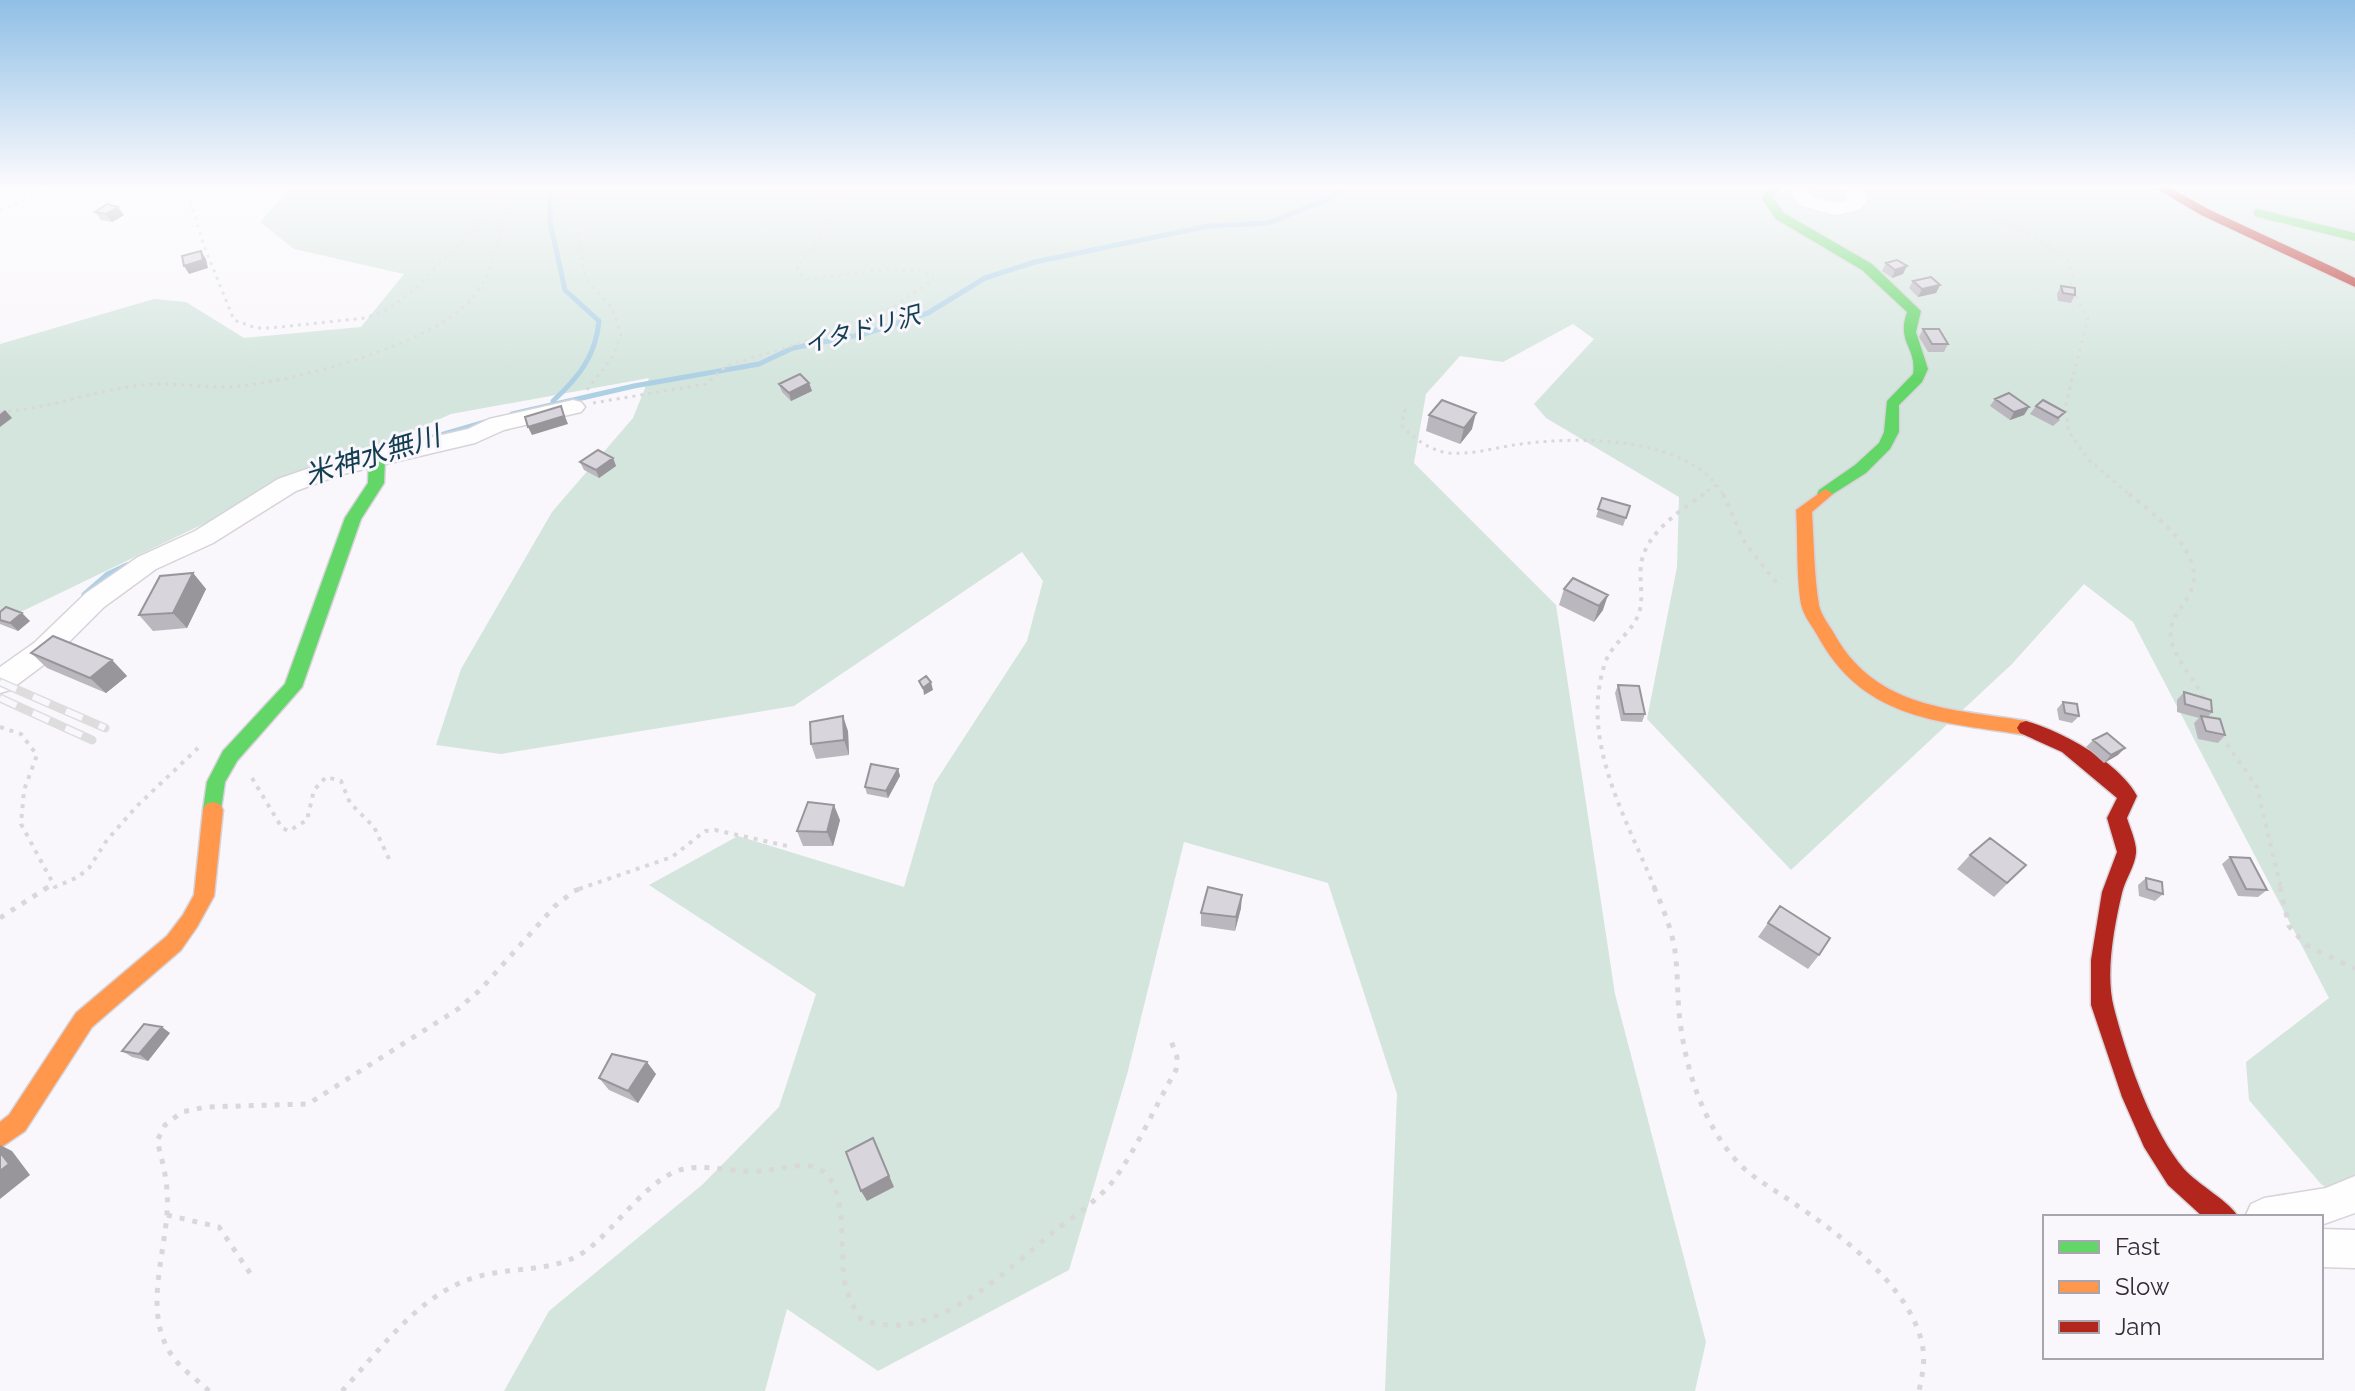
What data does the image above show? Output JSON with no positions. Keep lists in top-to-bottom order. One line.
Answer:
{"water":["イタドリ沢","米神水無川"],"legend":["Fast","Slow","Jam"]}
